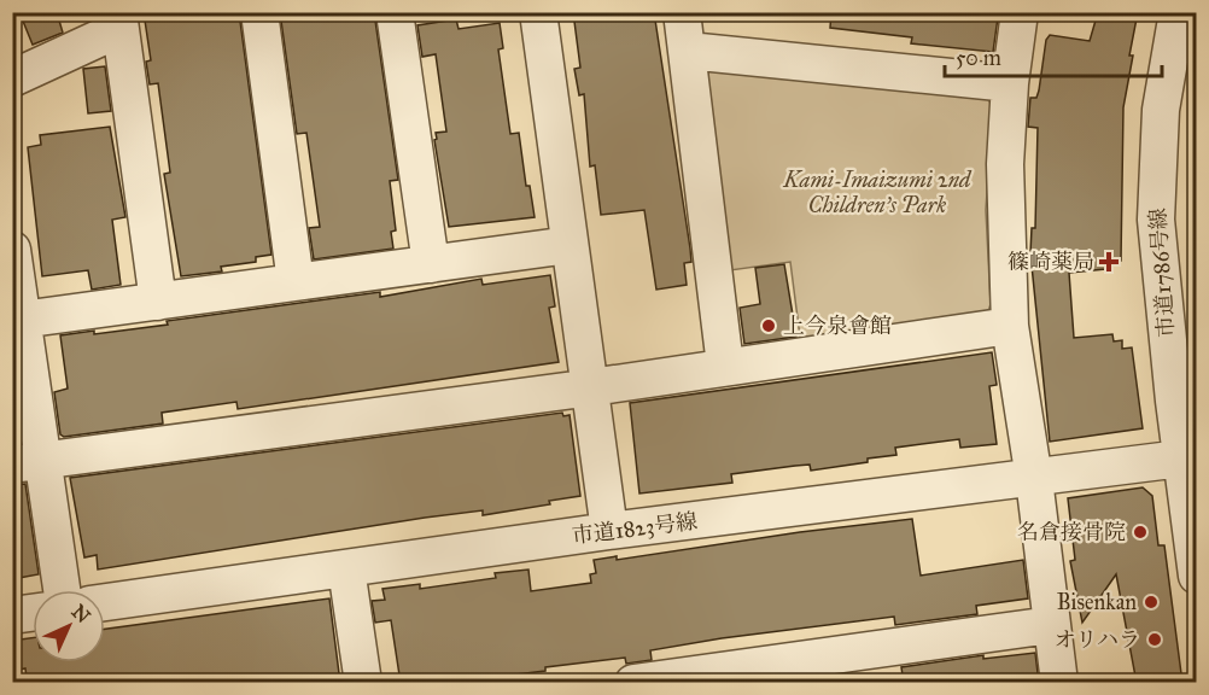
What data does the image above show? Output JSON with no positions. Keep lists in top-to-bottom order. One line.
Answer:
{"streets":{"street":["市道1786号線","市道1823号線"]},"crossings":[["市道1786号線","市道1823号線"]],"parks":["Kami-Imaizumi 2nd Children's Park"],"places":{"health":["篠崎薬局"],"other":["上今泉會館","名倉接骨院","Bisenkan","オリハラ"]},"scale_bar":"50 m","north":"top right"}
